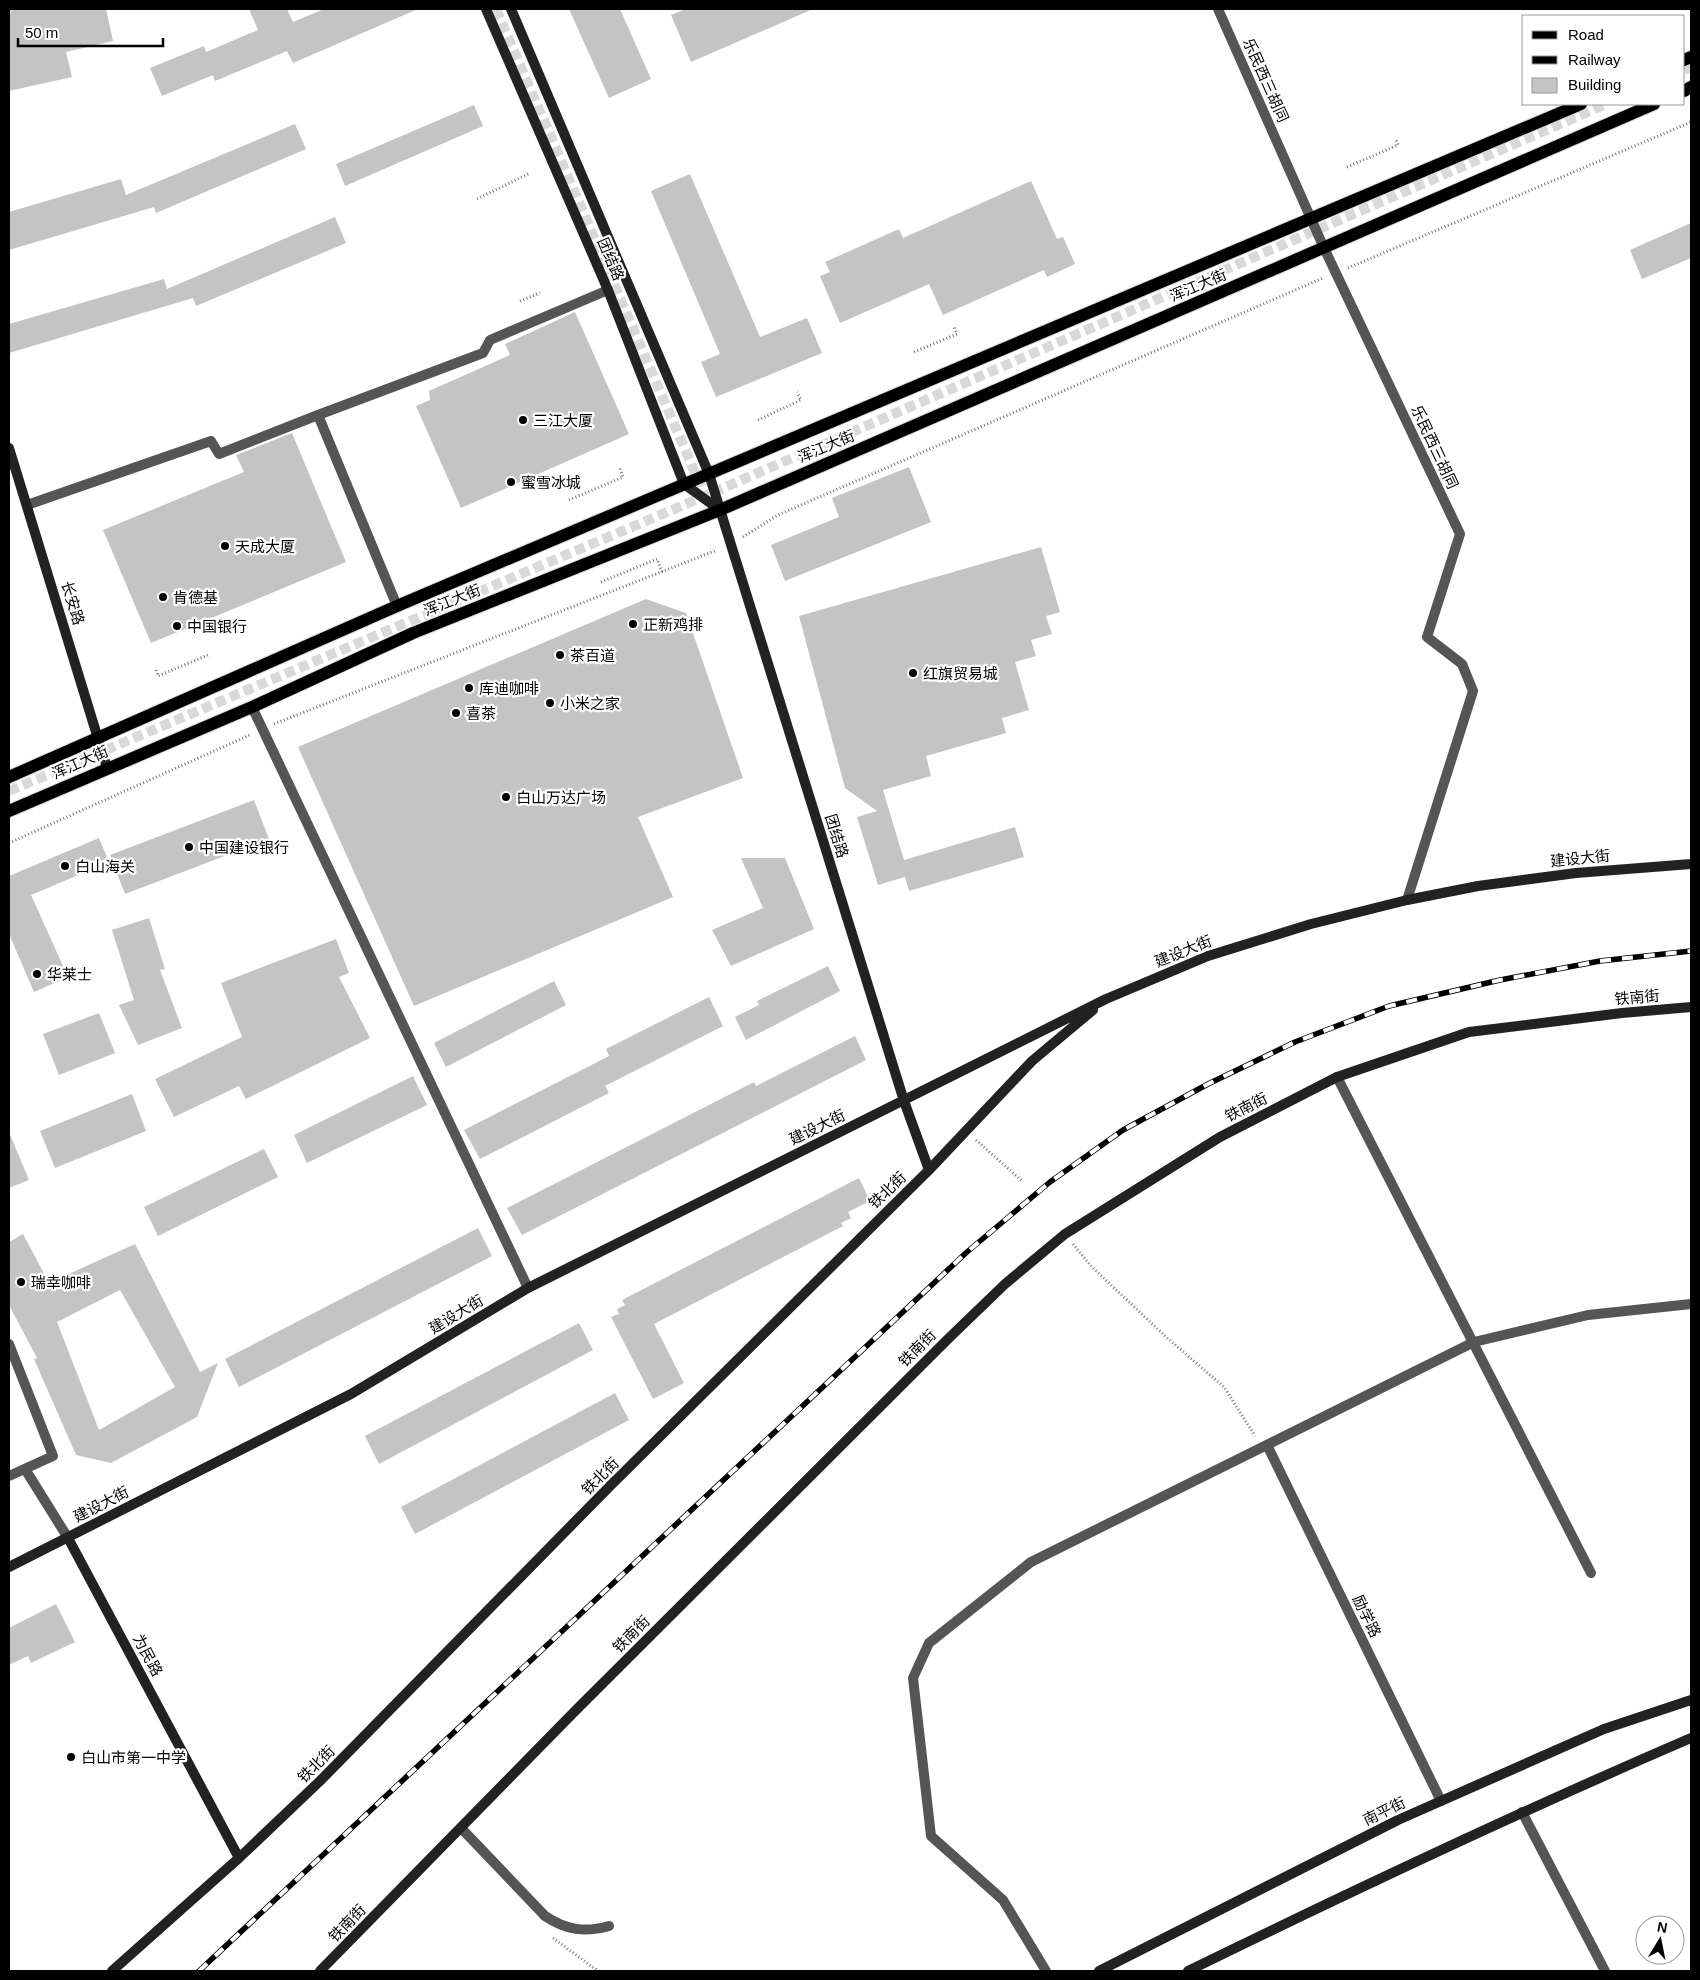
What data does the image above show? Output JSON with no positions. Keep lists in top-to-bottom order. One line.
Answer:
{"streets":{"main road":["浑江大街"],"street":["乐民西三胡同","团结路","长安路","建设大街","铁南街","铁北街","励学路","为民路","南平街"]},"crossings":[["乐民西三胡同","浑江大街"],["乐民西三胡同","建设大街"],["团结路","浑江大街"],["团结路","建设大街"],["团结路","铁北街"],["浑江大街","长安路"],["建设大街","铁北街"],["建设大街","为民路"],["铁北街","为民路"],["励学路","南平街"]],"places":["三江大厦","蜜雪冰城","天成大厦","肯德基","正新鸡排","中国银行","茶百道","红旗贸易城","库迪咖啡","小米之家","喜茶","白山万达广场","中国建设银行","白山海关","华莱士","瑞幸咖啡","白山市第一中学"],"legend":["Road","Railway","Building"],"scale_bar":"50 m","north":"top"}
